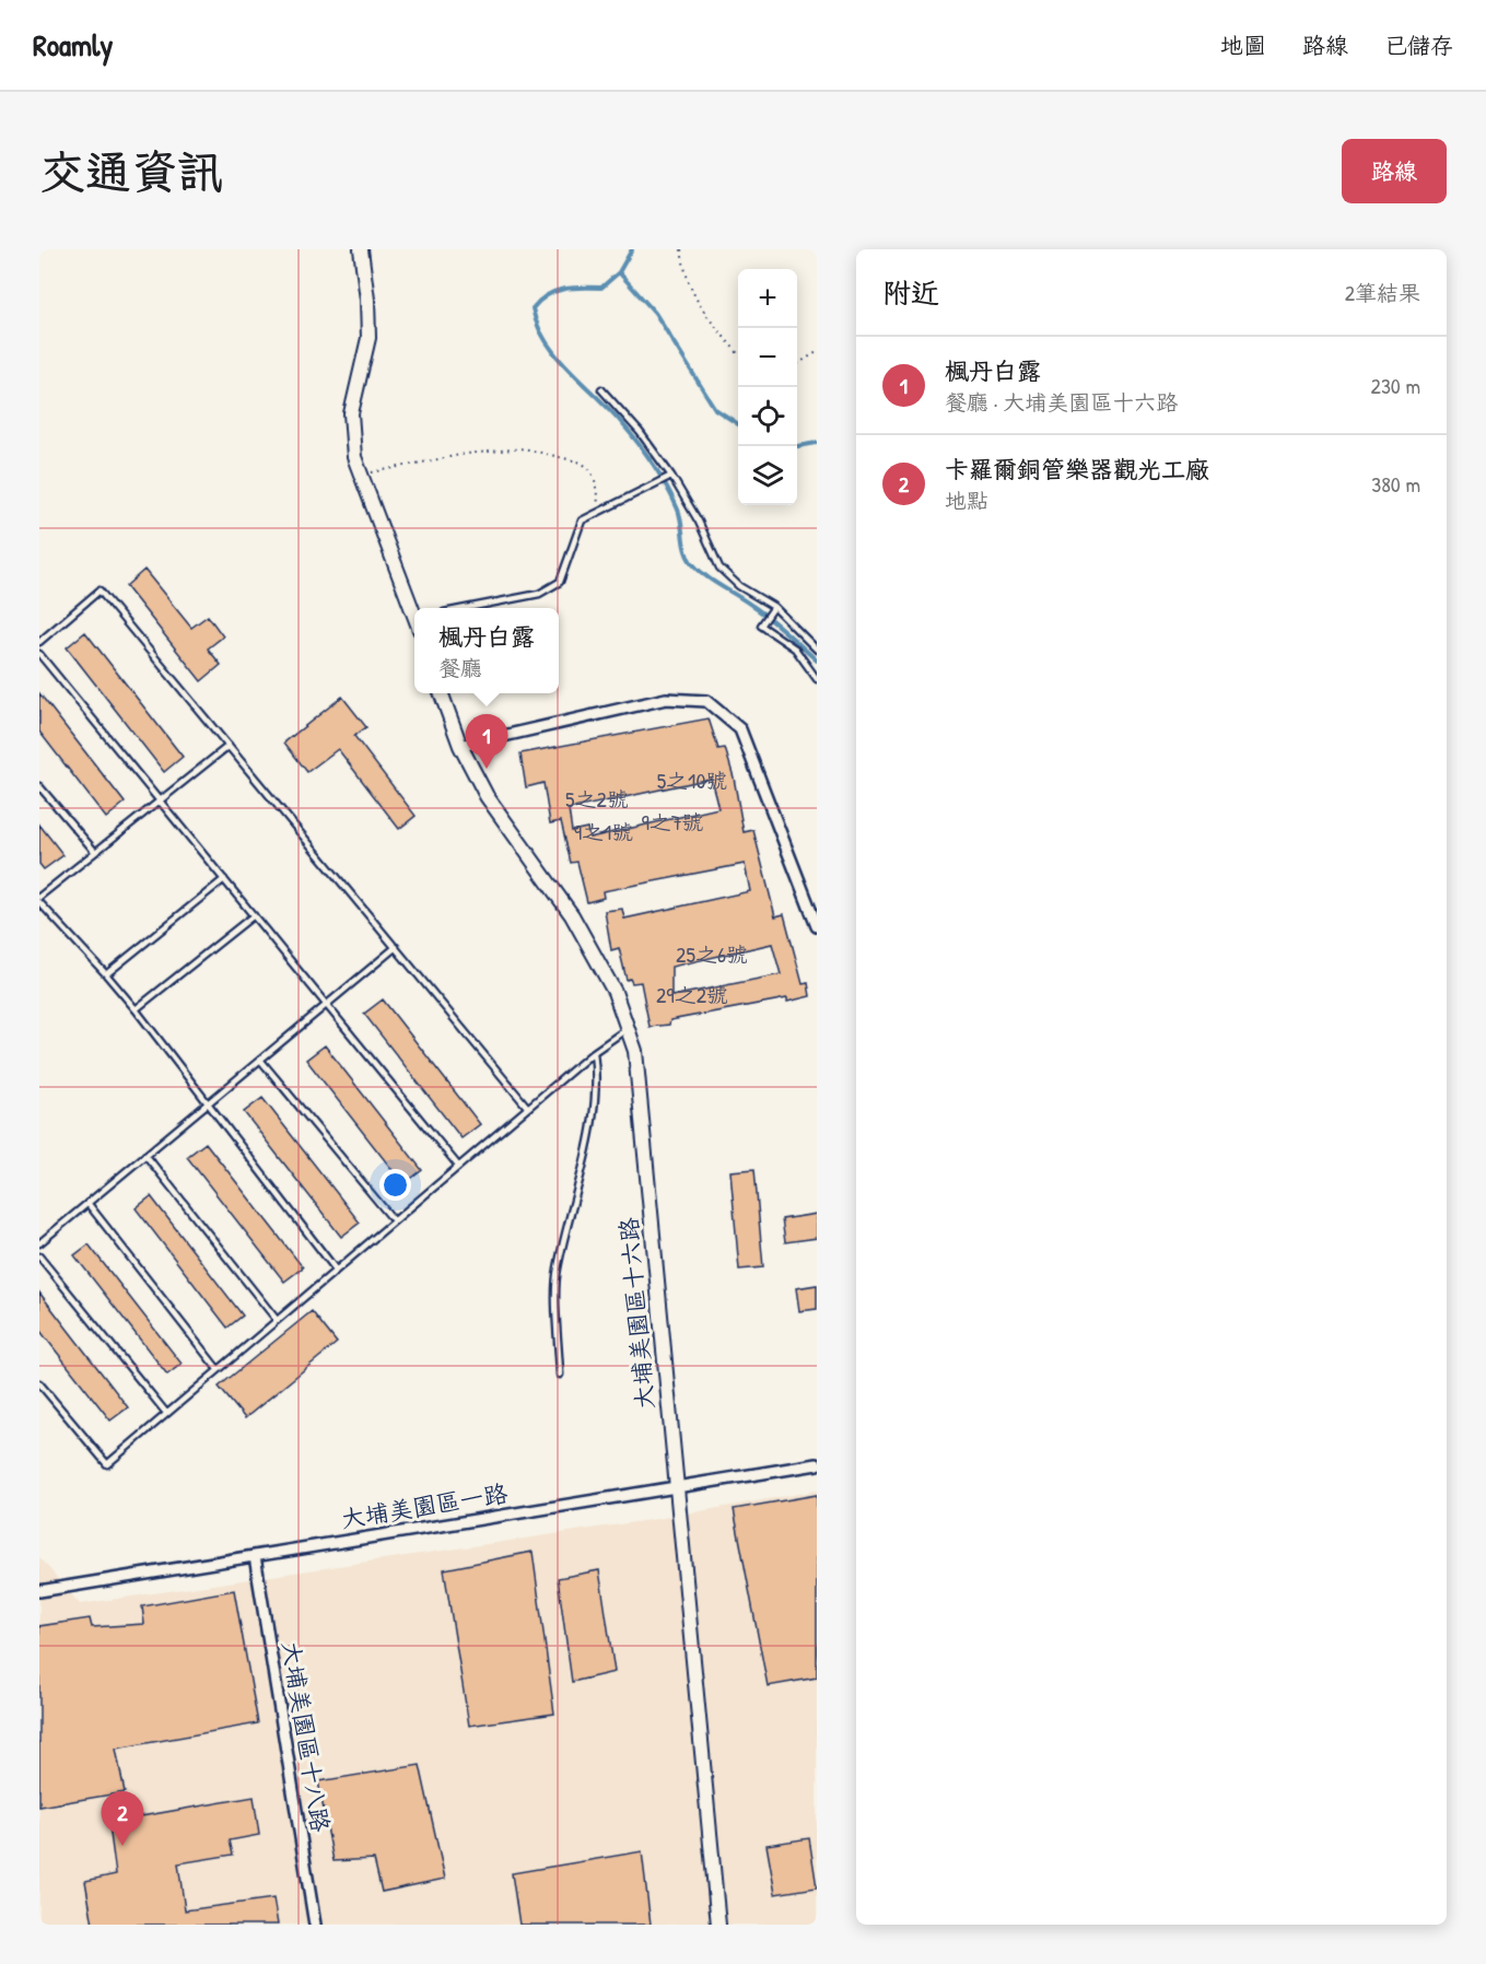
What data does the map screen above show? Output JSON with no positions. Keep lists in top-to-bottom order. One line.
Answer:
{"streets":{"street":["大埔美園區十六路","大埔美園區一路","大埔美園區十八路"]},"crossings":[["大埔美園區十六路","大埔美園區一路"],["大埔美園區一路","大埔美園區十八路"]],"house_numbers":["5之10號","5之2號","9之7號","9之1號","25之6號","29之2號"],"page":{"header":"Roamly","nav":["地圖","路線","已儲存"],"buttons":"路線","title":"交通資訊","heading":["附近","2筆結果"],"map_buttons":["+","−"],"list":[{"mark":"1","name":"楓丹白露","note":"餐廳 · 大埔美園區十六路","value":"230 m"},{"mark":"2","name":"卡羅爾銅管樂器觀光工廠","note":"地點","value":"380 m"}],"popup":["楓丹白露","餐廳"],"pins":["1","2"]}}
